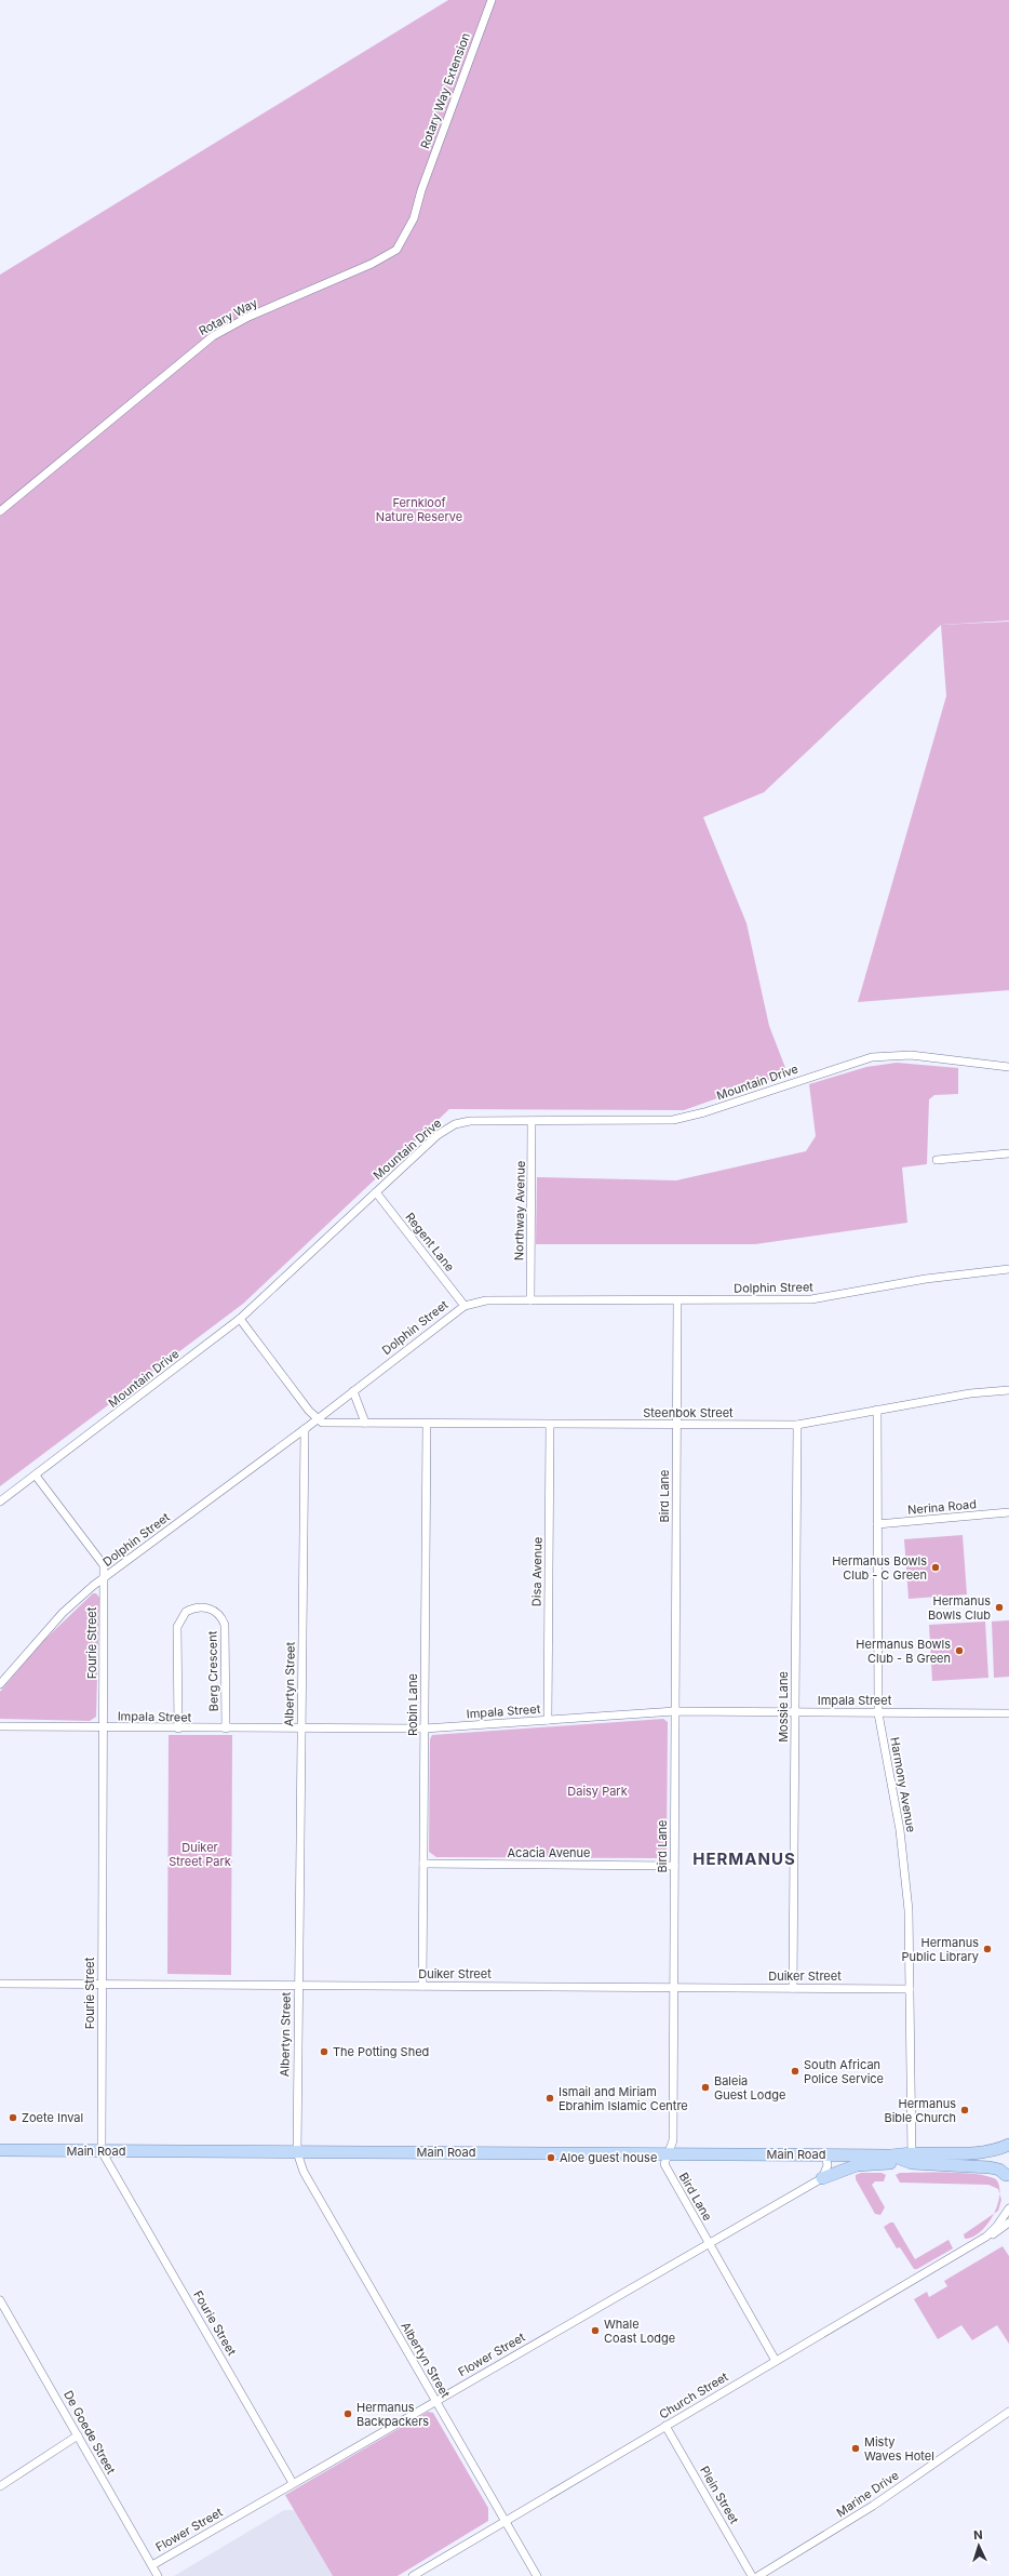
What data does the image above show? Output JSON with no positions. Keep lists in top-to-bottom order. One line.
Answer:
{"streets":{"main road":["Main Road"],"street":["Rotary Way Extension","Rotary Way","Mountain Drive","Northway Avenue","Regent Lane","Dolphin Street","Steenbok Street","Bird Lane","Nerina Road","Disa Avenue","Fourie Street","Berg Crescent","Albertyn Street","Impala Street","Robin Lane","Mossie Lane","Harmony Avenue","Acacia Avenue","Duiker Street","Flower Street","Church Street","De Goede Street","Marine Drive","Plein Street"]},"crossings":[["Rotary Way Extension","Rotary Way"],["Mountain Drive","Northway Avenue"],["Mountain Drive","Regent Lane"],["Mountain Drive","Fourie Street"],["Northway Avenue","Dolphin Street"],["Regent Lane","Dolphin Street"],["Dolphin Street","Steenbok Street"],["Dolphin Street","Bird Lane"],["Dolphin Street","Fourie Street"],["Dolphin Street","Albertyn Street"],["Steenbok Street","Bird Lane"],["Steenbok Street","Disa Avenue"],["Steenbok Street","Robin Lane"],["Steenbok Street","Mossie Lane"],["Steenbok Street","Harmony Avenue"],["Bird Lane","Impala Street"],["Bird Lane","Acacia Avenue"],["Bird Lane","Duiker Street"],["Bird Lane","Main Road"],["Bird Lane","Flower Street"],["Bird Lane","Church Street"],["Nerina Road","Harmony Avenue"],["Disa Avenue","Impala Street"],["Fourie Street","Impala Street"],["Fourie Street","Duiker Street"],["Fourie Street","Main Road"],["Fourie Street","Flower Street"],["Berg Crescent","Impala Street"],["Albertyn Street","Impala Street"],["Albertyn Street","Duiker Street"],["Albertyn Street","Main Road"],["Albertyn Street","Flower Street"],["Albertyn Street","Church Street"],["Impala Street","Robin Lane"],["Impala Street","Mossie Lane"],["Impala Street","Harmony Avenue"],["Robin Lane","Acacia Avenue"],["Robin Lane","Duiker Street"],["Mossie Lane","Duiker Street"],["Harmony Avenue","Duiker Street"],["Harmony Avenue","Main Road"],["Flower Street","De Goede Street"],["Church Street","Plein Street"]],"districts":["HERMANUS"],"parks":["Fernkloof Nature Reserve","Daisy Park","Duiker Street Park"],"places":["Hermanus Bowls Club - C Green","Hermanus Bowls Club","Hermanus Bowls Club - B Green","Hermanus Public Library","The Potting Shed","South African Police Service","Baleia Guest Lodge","Ismail and Miriam Ebrahim Islamic Centre","Hermanus Bible Church","Zoete Inval","Aloe guest house","Whale Coast Lodge","Hermanus Backpackers","Misty Waves Hotel"],"north":"top"}
